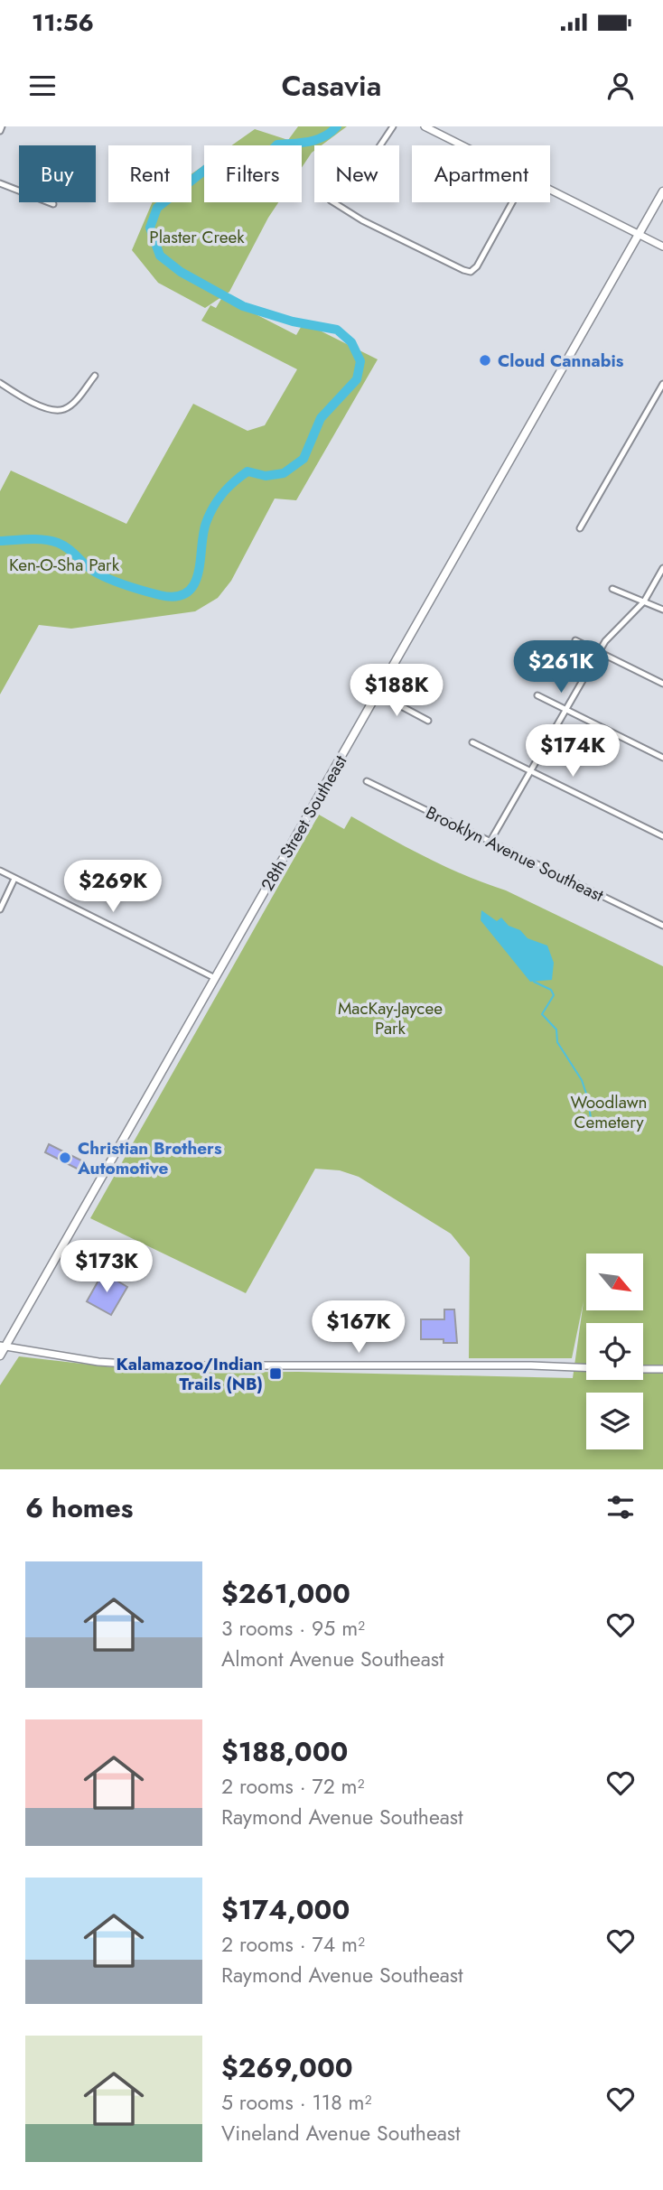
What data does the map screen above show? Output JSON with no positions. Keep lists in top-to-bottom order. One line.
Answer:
{"streets":{"main road":["28th Street Southeast"],"street":["Brooklyn Avenue Southeast"]},"parks":["Plaster Creek","Ken-O-Sha Park","MacKay-Jaycee Park","Woodlawn Cemetery"],"places":{"other":["Cloud Cannabis","Christian Brothers Automotive"],"transit":["Kalamazoo/Indian Trails (NB)"]},"north":"bottom right","page":{"status":"11:56","header":"Casavia","chip":["Buy","Rent","Filters","New","Apartment"],"price":["$261K","$188K","$174K","$269K","$173K","$167K"],"heading":"6 homes","list":[{"name":"$261,000","note":"3 rooms · 95 m² · Almont Avenue Southeast"},{"name":"$188,000","note":"2 rooms · 72 m² · Raymond Avenue Southeast"},{"name":"$174,000","note":"2 rooms · 74 m² · Raymond Avenue Southeast"},{"name":"$269,000","note":"5 rooms · 118 m² · Vineland Avenue Southeast"}]}}
